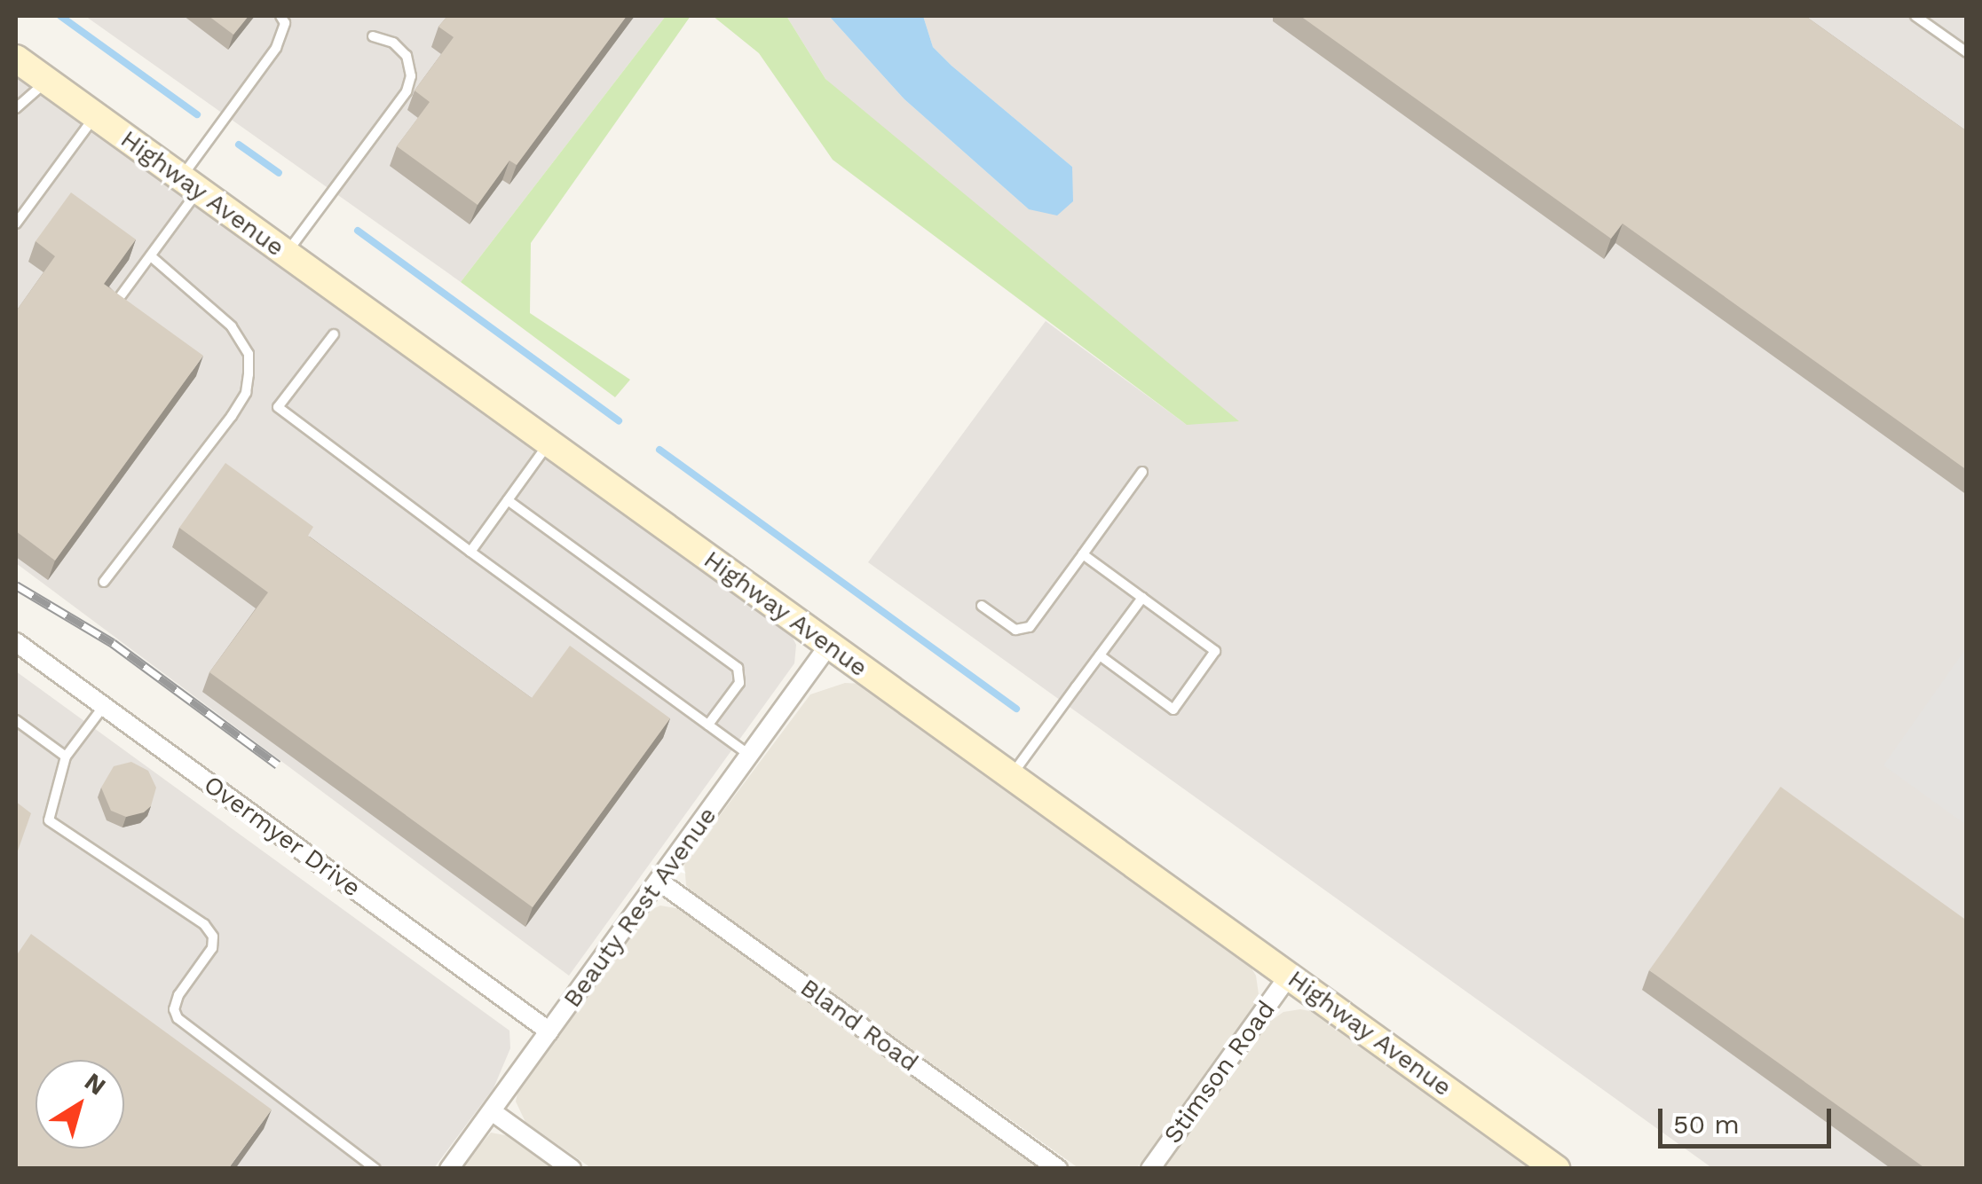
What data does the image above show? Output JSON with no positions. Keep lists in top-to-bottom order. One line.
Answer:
{"streets":{"street":["Highway Avenue","Overmyer Drive","Beauty Rest Avenue","Bland Road","Stimson Road"]},"crossings":[["Highway Avenue","Beauty Rest Avenue"],["Highway Avenue","Stimson Road"],["Overmyer Drive","Beauty Rest Avenue"],["Beauty Rest Avenue","Bland Road"]],"scale_bar":"50 m","north":"top right"}
